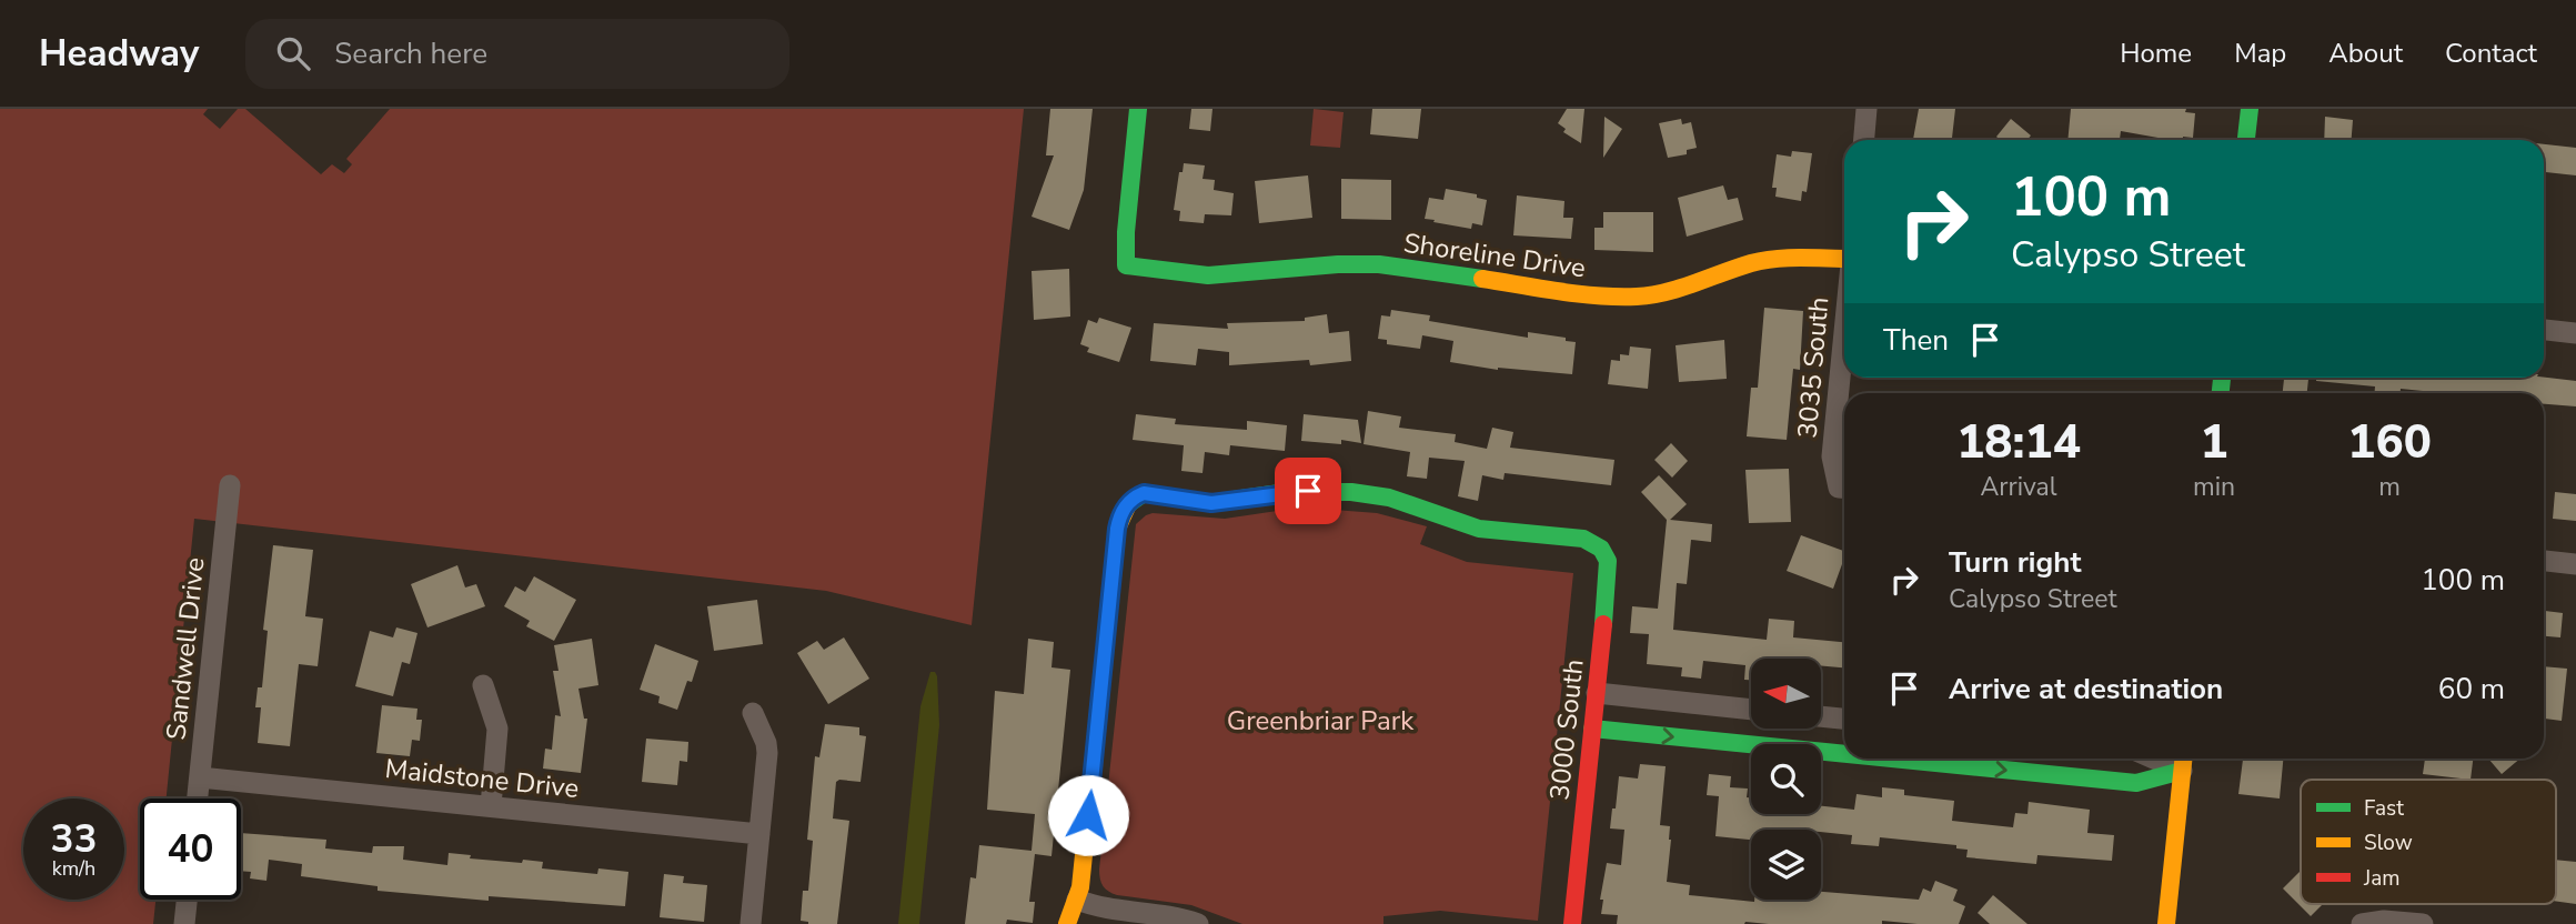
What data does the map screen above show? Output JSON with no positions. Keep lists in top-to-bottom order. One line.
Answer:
{"streets":{"street":["Shoreline Drive","3035 South","Sandwell Drive","3000 South","Maidstone Drive"]},"crossings":[["Sandwell Drive","Maidstone Drive"]],"parks":["Greenbriar Park"],"legend":["Fast","Slow","Jam"],"north":"left","page":{"header":"Headway","search":"Search here","nav":["Home","Map","About","Contact"],"turn":["100 m","Calypso Street"],"then":"Then","eta":["18:14","Arrival","1","min","160","m"],"list":[{"name":"Turn right","note":"Calypso Street","value":"100 m"},{"name":"Arrive at destination","value":"60 m"}],"speed":"33 km/h","limit":"40"}}
